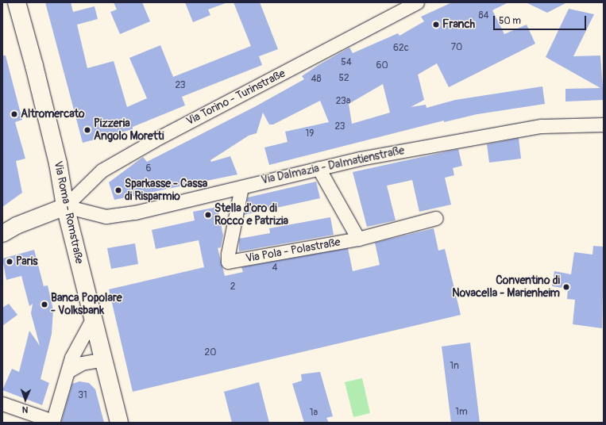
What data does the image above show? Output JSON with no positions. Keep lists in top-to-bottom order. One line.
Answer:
{"streets":{"main road":["Via Roma - Romstraße"],"street":["Via Torino - Turinstraße","Via Dalmazia - Dalmatienstraße","Via Pola - Polastraße"]},"crossings":[["Via Torino - Turinstraße","Via Dalmazia - Dalmatienstraße"],["Via Torino - Turinstraße","Via Roma - Romstraße"],["Via Dalmazia - Dalmatienstraße","Via Roma - Romstraße"],["Via Dalmazia - Dalmatienstraße","Via Pola - Polastraße"]],"places":["Franch","Altromercato","Pizzeria Angolo Moretti","Sparkasse - Cassa di Risparmio","Stella d'oro di Rocco e Patrizia","Paris","Conventino di Novacella - Marienheim","Banca Popolare - Volksbank"],"house_numbers":["84","70","62c","54","60","52","48","23","23a","23","19","6","4","2","20","1n","31","1m","1a"],"scale_bar":"50 m","north":"bottom"}
